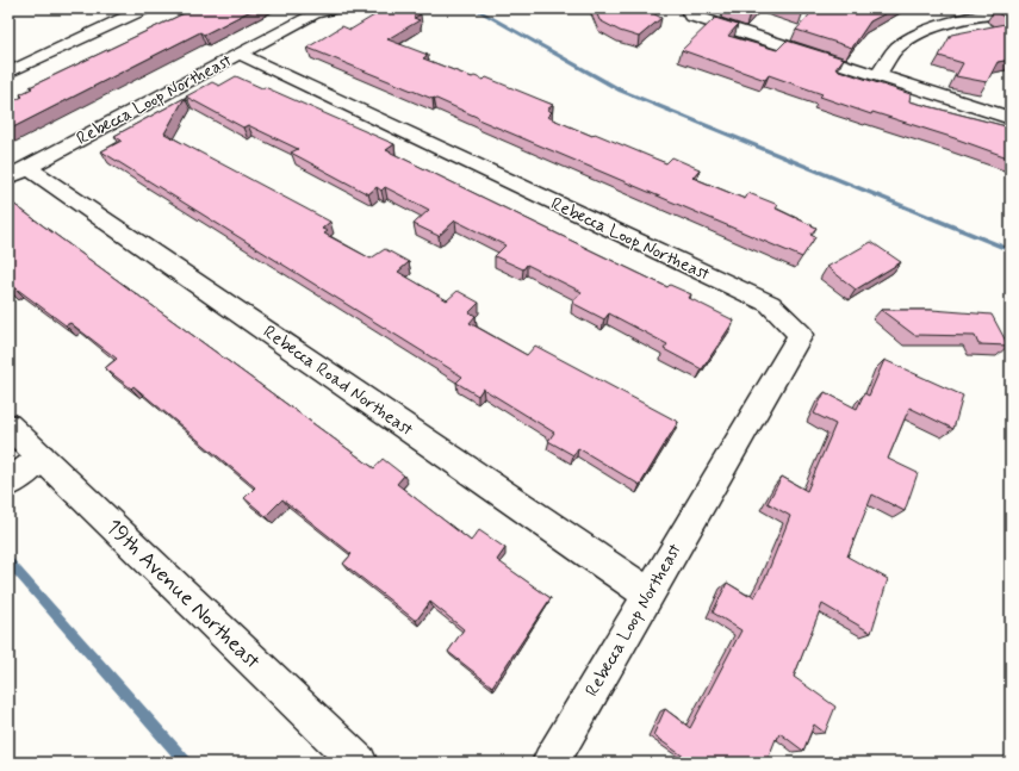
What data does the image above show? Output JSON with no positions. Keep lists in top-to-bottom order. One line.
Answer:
{"streets":{"street":["Rebecca Loop Northeast","Rebecca Road Northeast","19th Avenue Northeast"]},"crossings":[["Rebecca Loop Northeast","Rebecca Road Northeast"]]}
